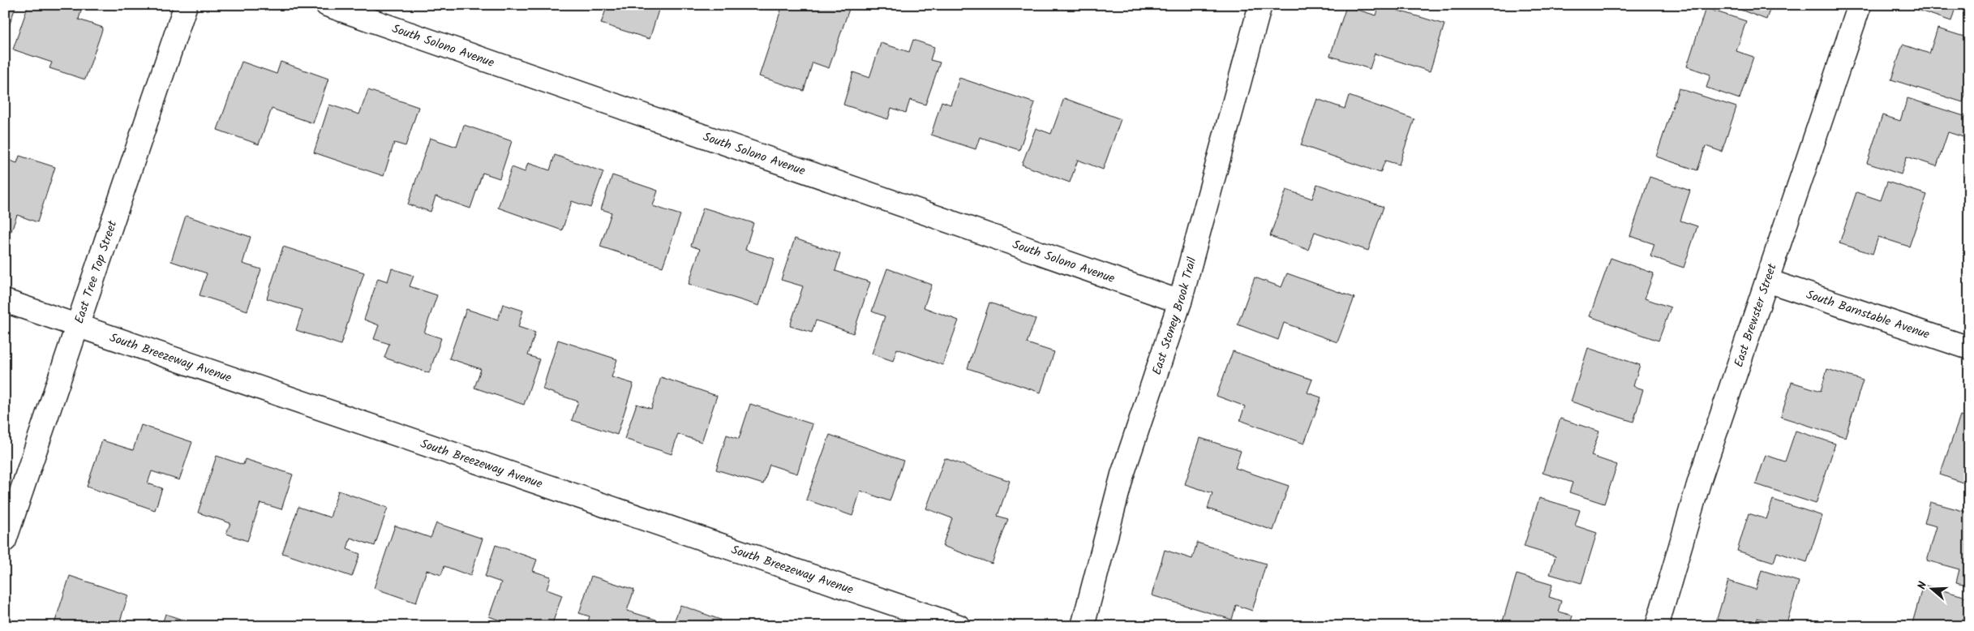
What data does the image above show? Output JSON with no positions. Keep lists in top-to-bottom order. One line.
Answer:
{"streets":{"street":["South Solono Avenue","East Tree Top Street","East Brewster Street","South Barnstable Avenue","East Stoney Brook Trail","South Breezeway Avenue"]},"crossings":[["South Solono Avenue","East Stoney Brook Trail"],["East Tree Top Street","South Breezeway Avenue"],["East Brewster Street","South Barnstable Avenue"]],"north":"left"}
